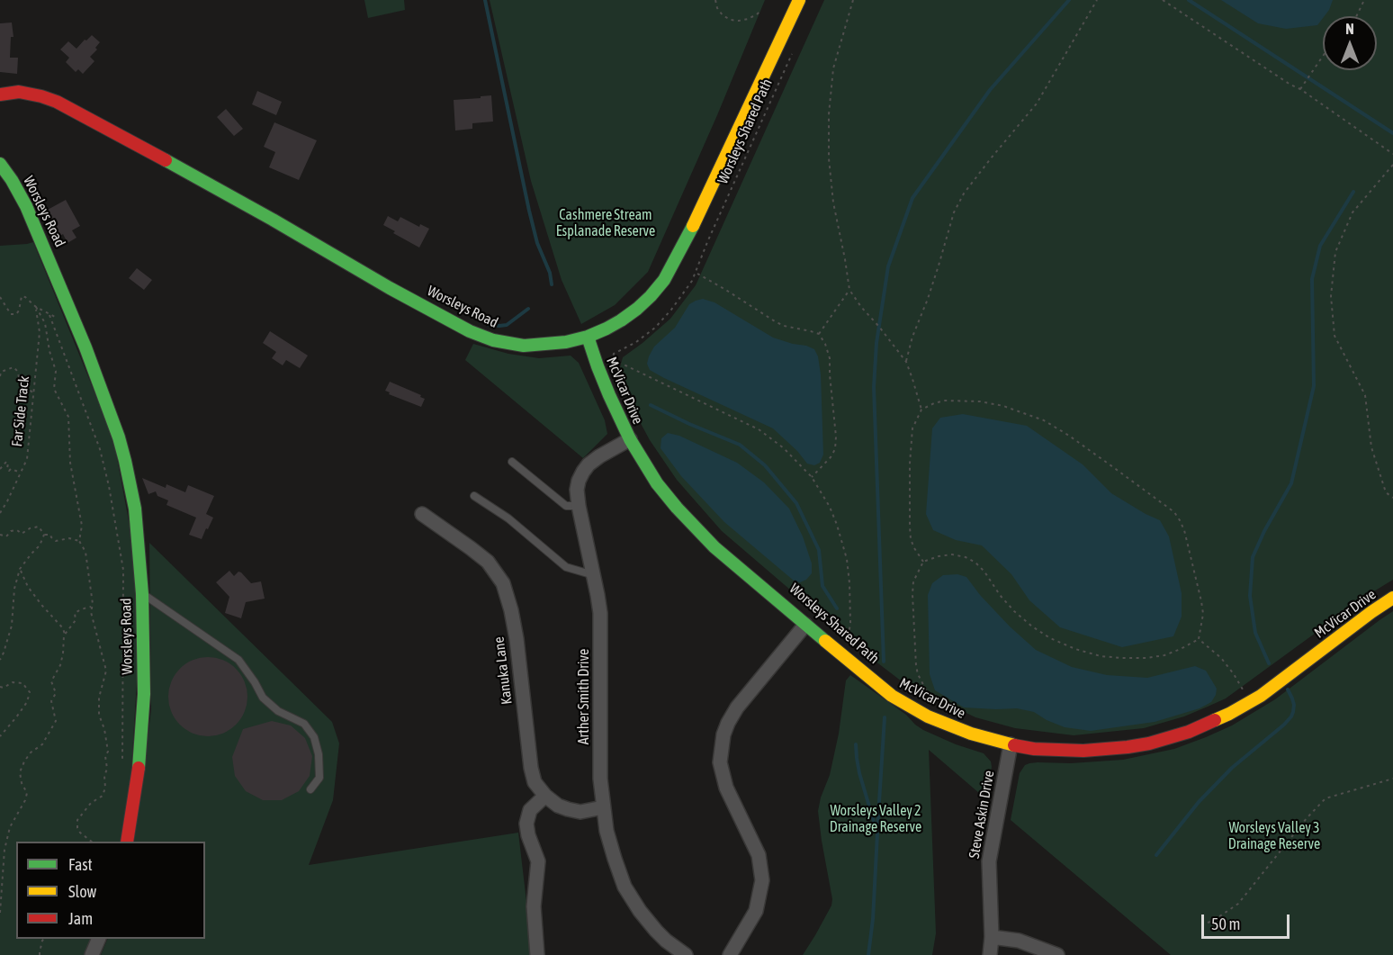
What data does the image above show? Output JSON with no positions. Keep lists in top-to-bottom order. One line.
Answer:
{"streets":{"street":["Worsleys Road","McVicar Drive","Kanuka Lane","Arther Smith Drive","Steve Askin Drive"],"path":["Worsleys Shared Path","Far Side Track"]},"crossings":[["Worsleys Road","McVicar Drive"],["McVicar Drive","Arther Smith Drive"],["McVicar Drive","Steve Askin Drive"],["Kanuka Lane","Arther Smith Drive"]],"parks":["Cashmere Stream Esplanade Reserve","Worsleys Valley 2 Drainage Reserve","Worsleys Valley 3 Drainage Reserve"],"legend":["Fast","Slow","Jam"],"scale_bar":"50 m","north":"top"}
